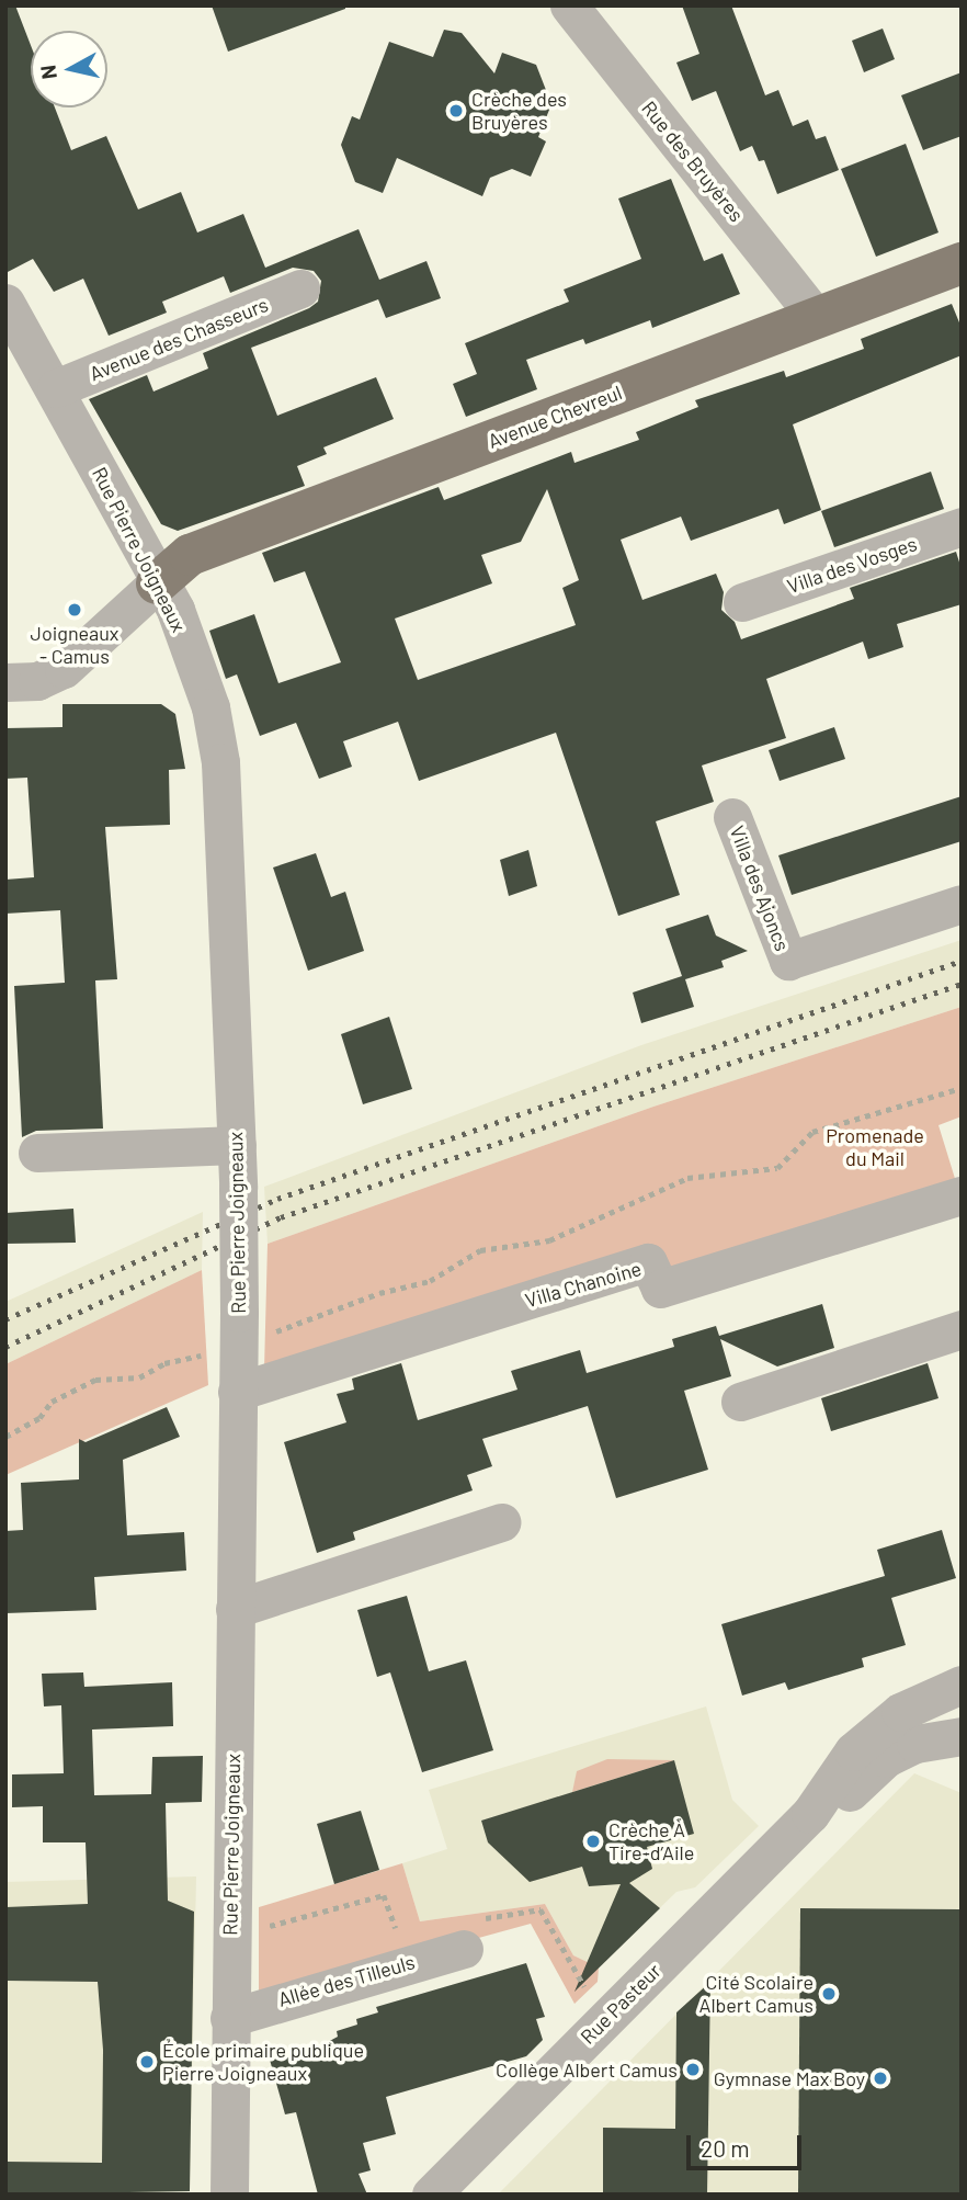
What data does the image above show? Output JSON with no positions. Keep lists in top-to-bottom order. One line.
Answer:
{"streets":{"main road":["Avenue Chevreul"],"street":["Rue des Bruyères","Avenue des Chasseurs","Rue Pierre Joigneaux","Villa des Vosges","Villa des Ajoncs","Villa Chanoine","Allée des Tilleuls","Rue Pasteur"]},"crossings":[["Rue des Bruyères","Avenue Chevreul"],["Avenue des Chasseurs","Rue Pierre Joigneaux"],["Avenue Chevreul","Rue Pierre Joigneaux"],["Rue Pierre Joigneaux","Villa Chanoine"],["Rue Pierre Joigneaux","Allée des Tilleuls"]],"parks":["Promenade du Mail"],"places":["Crèche des Bruyères","Joigneaux - Camus","Crèche À Tire-d’Aile","Cité Scolaire Albert Camus","École primaire publique Pierre Joigneaux","Collège Albert Camus","Gymnase Max Boy"],"scale_bar":"20 m","north":"left"}
